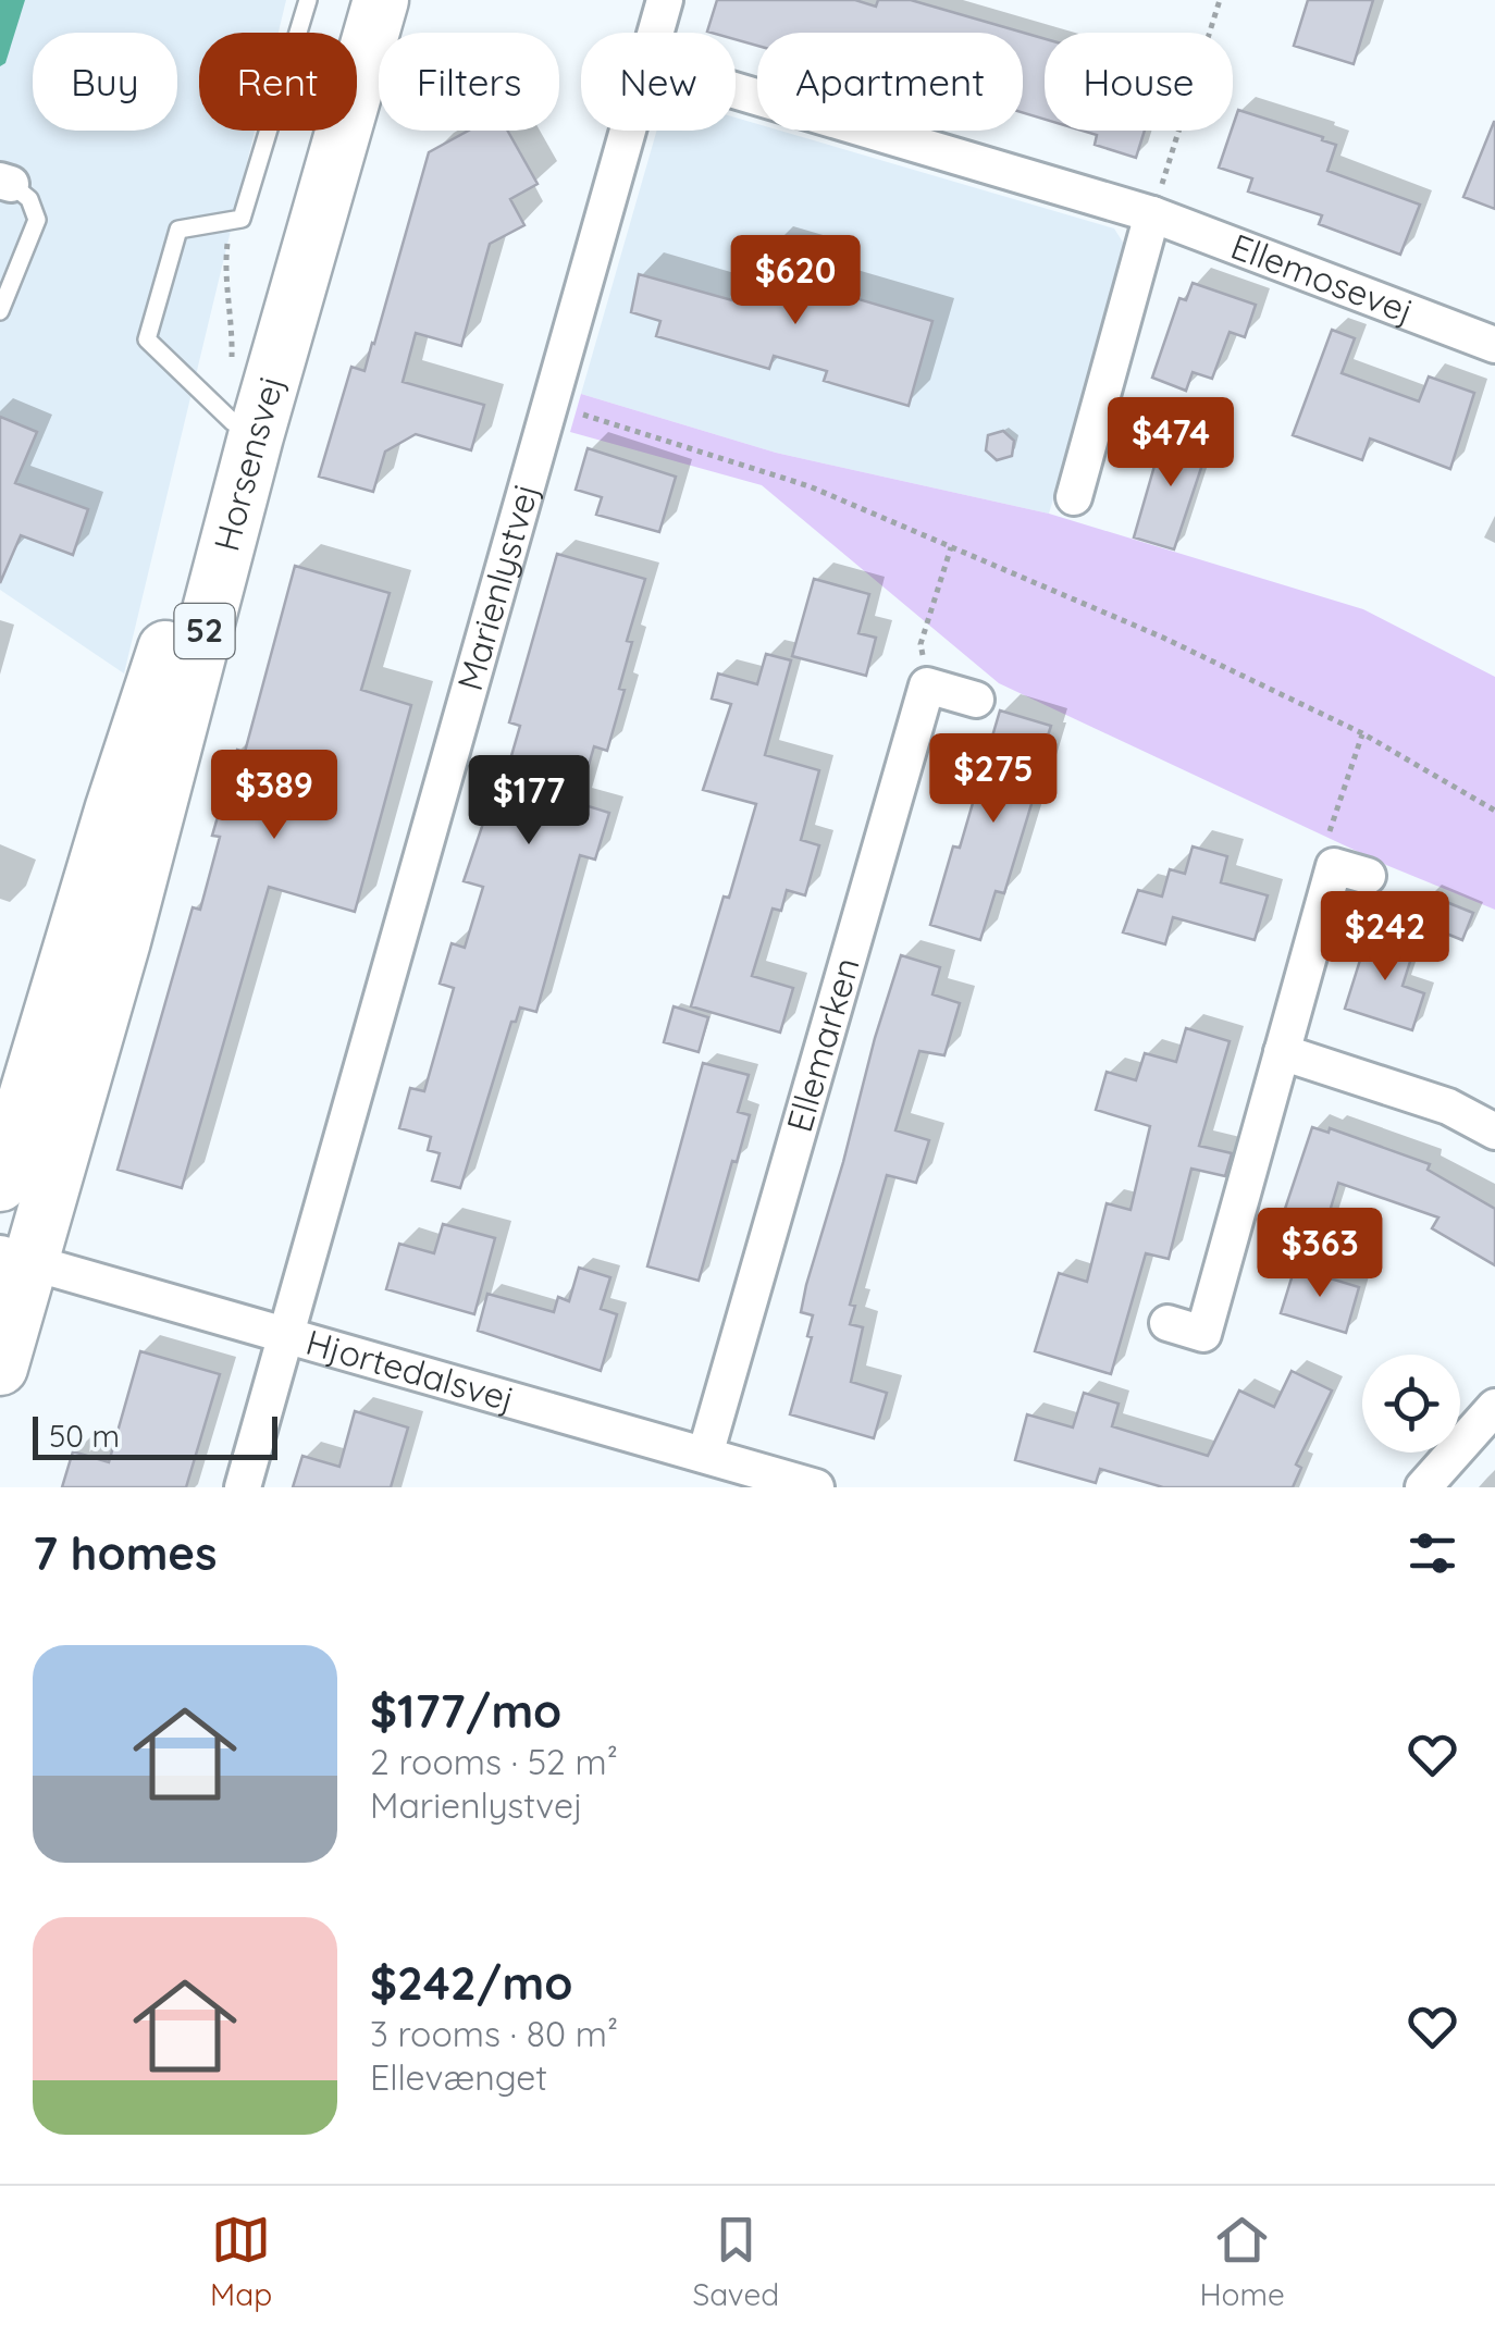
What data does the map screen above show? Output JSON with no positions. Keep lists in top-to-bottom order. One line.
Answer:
{"streets":{"main road":["Horsensvej","52"],"street":["Ellemosevej","Marienlystvej","Ellemarken","Hjortedalsvej"]},"crossings":[["Horsensvej","Hjortedalsvej"],["Marienlystvej","Hjortedalsvej"],["Ellemarken","Hjortedalsvej"]],"scale_bar":"50 m","page":{"chip":["Buy","Rent","Filters","New","Apartment","House"],"price":["$620","$474","$275","$389","$177","$242","$363"],"scale":"50 m","heading":"7 homes","list":[{"name":"$177/mo","note":"2 rooms · 52 m² · Marienlystvej"},{"name":"$242/mo","note":"3 rooms · 80 m² · Ellevænget"}],"tabs":["Map","Saved","Home"]}}
